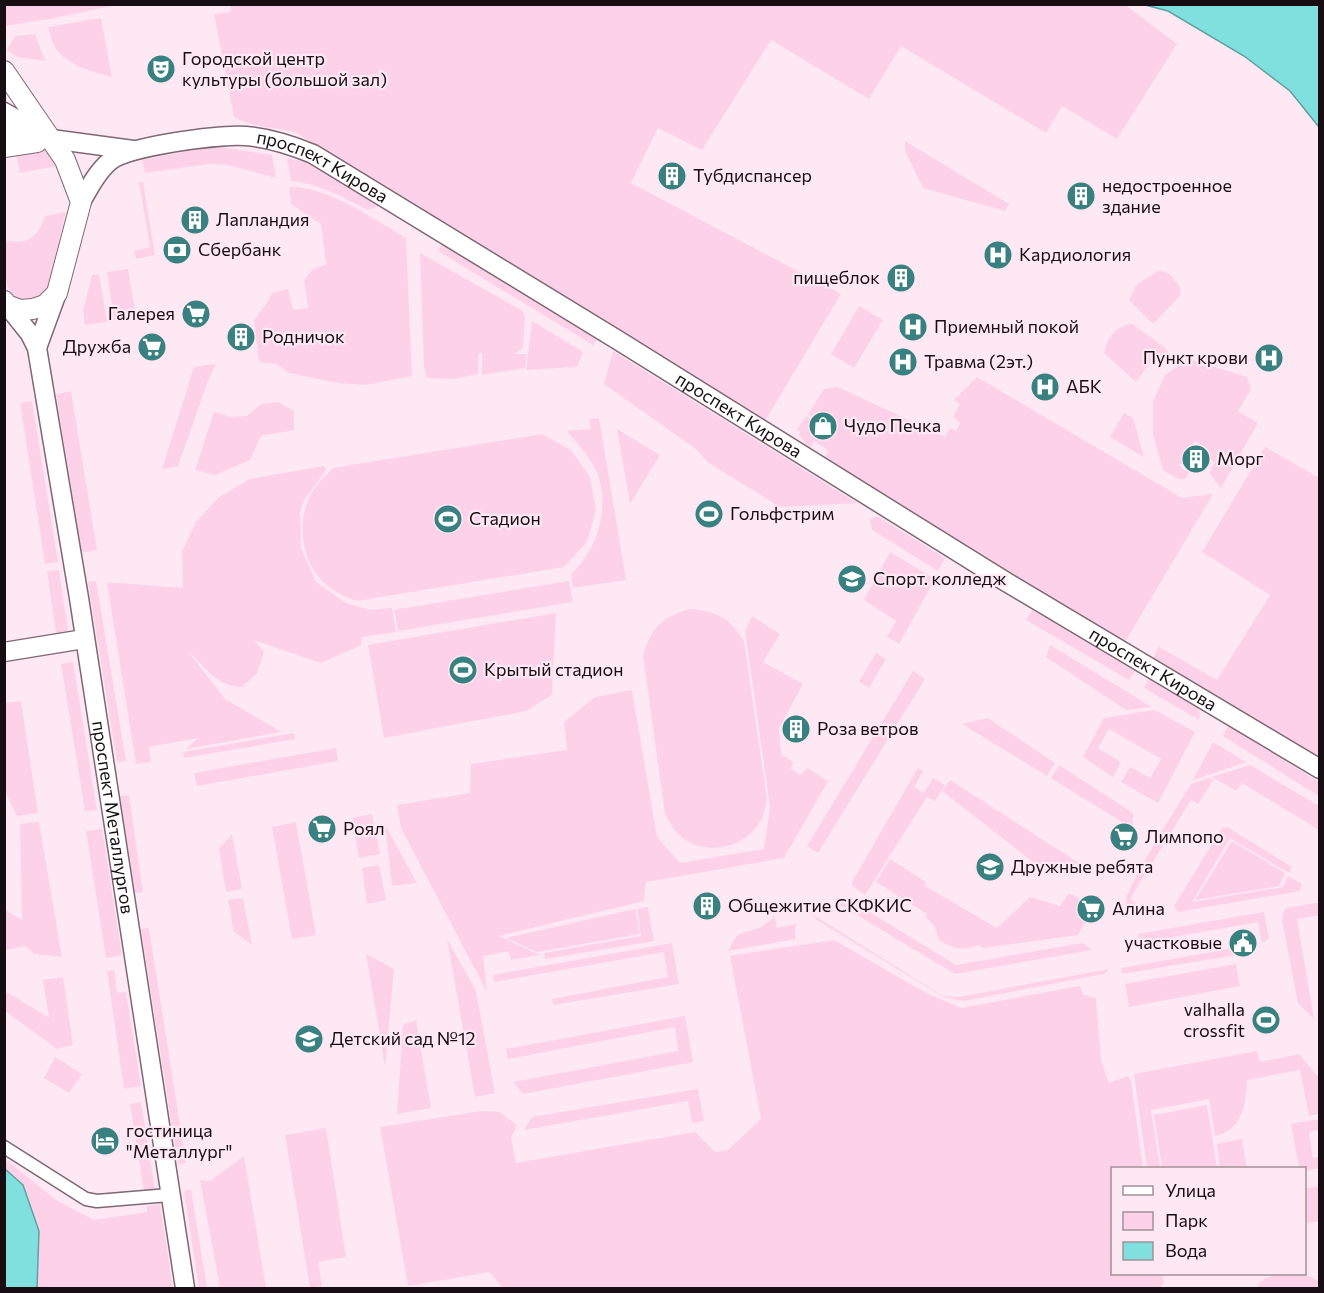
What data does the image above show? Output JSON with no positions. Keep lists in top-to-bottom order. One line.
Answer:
{"streets":{"main road":["проспект Кирова","проспект Металлургов"]},"places":{"theatre":["Городской центр культуры (большой зал)"],"building":["Тубдиспансер","недостроенное здание","Лапландия","пищеблок","Родничок","Морг","Роза ветров","Общежитие СКФКИС"],"bank":["Сбербанк"],"hospital":["Кардиология","Приемный покой","Пункт крови","Травма (2эт.)","АБК"],"supermarket":["Галерея","Дружба","Роял","Лимпопо","Алина"],"shop":["Чудо Печка"],"sports":["Гольфстрим","Стадион","Крытый стадион","valhalla crossfit"],"school or university":["Спорт. колледж","Дружные ребята","Детский сад №12"],"public building":["участковые"],"hotel":["гостиница \"Металлург\""]},"legend":["Улица","Парк","Вода"]}
